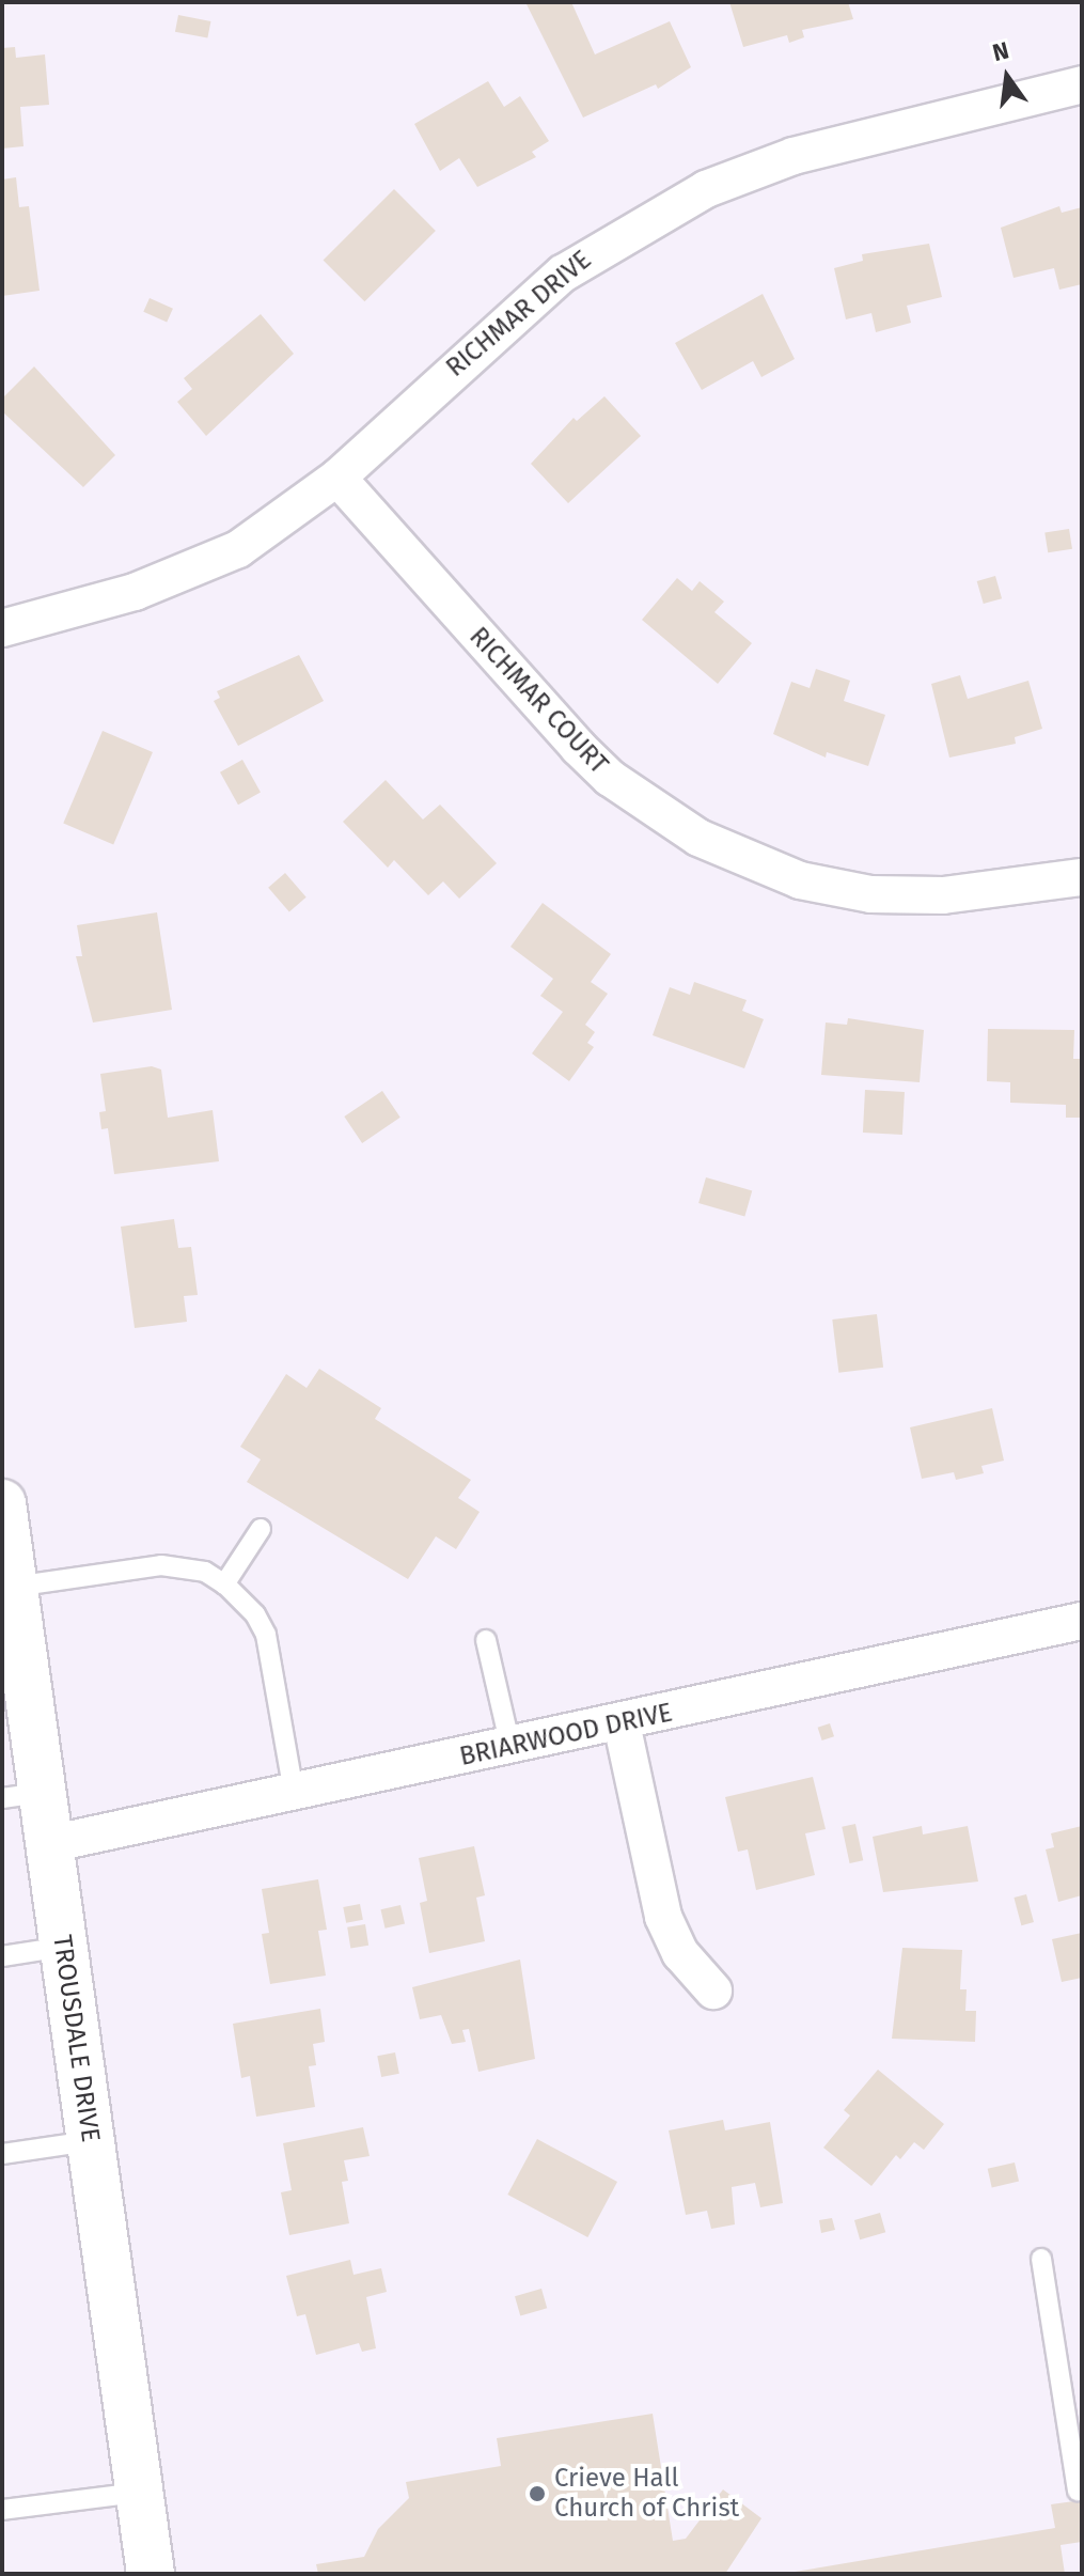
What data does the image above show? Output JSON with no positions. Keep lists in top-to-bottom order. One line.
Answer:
{"streets":{"street":["RICHMAR DRIVE","RICHMAR COURT","BRIARWOOD DRIVE","TROUSDALE DRIVE"]},"crossings":[["RICHMAR DRIVE","RICHMAR COURT"],["BRIARWOOD DRIVE","TROUSDALE DRIVE"]],"places":["Crieve Hall Church of Christ"],"north":"top"}
